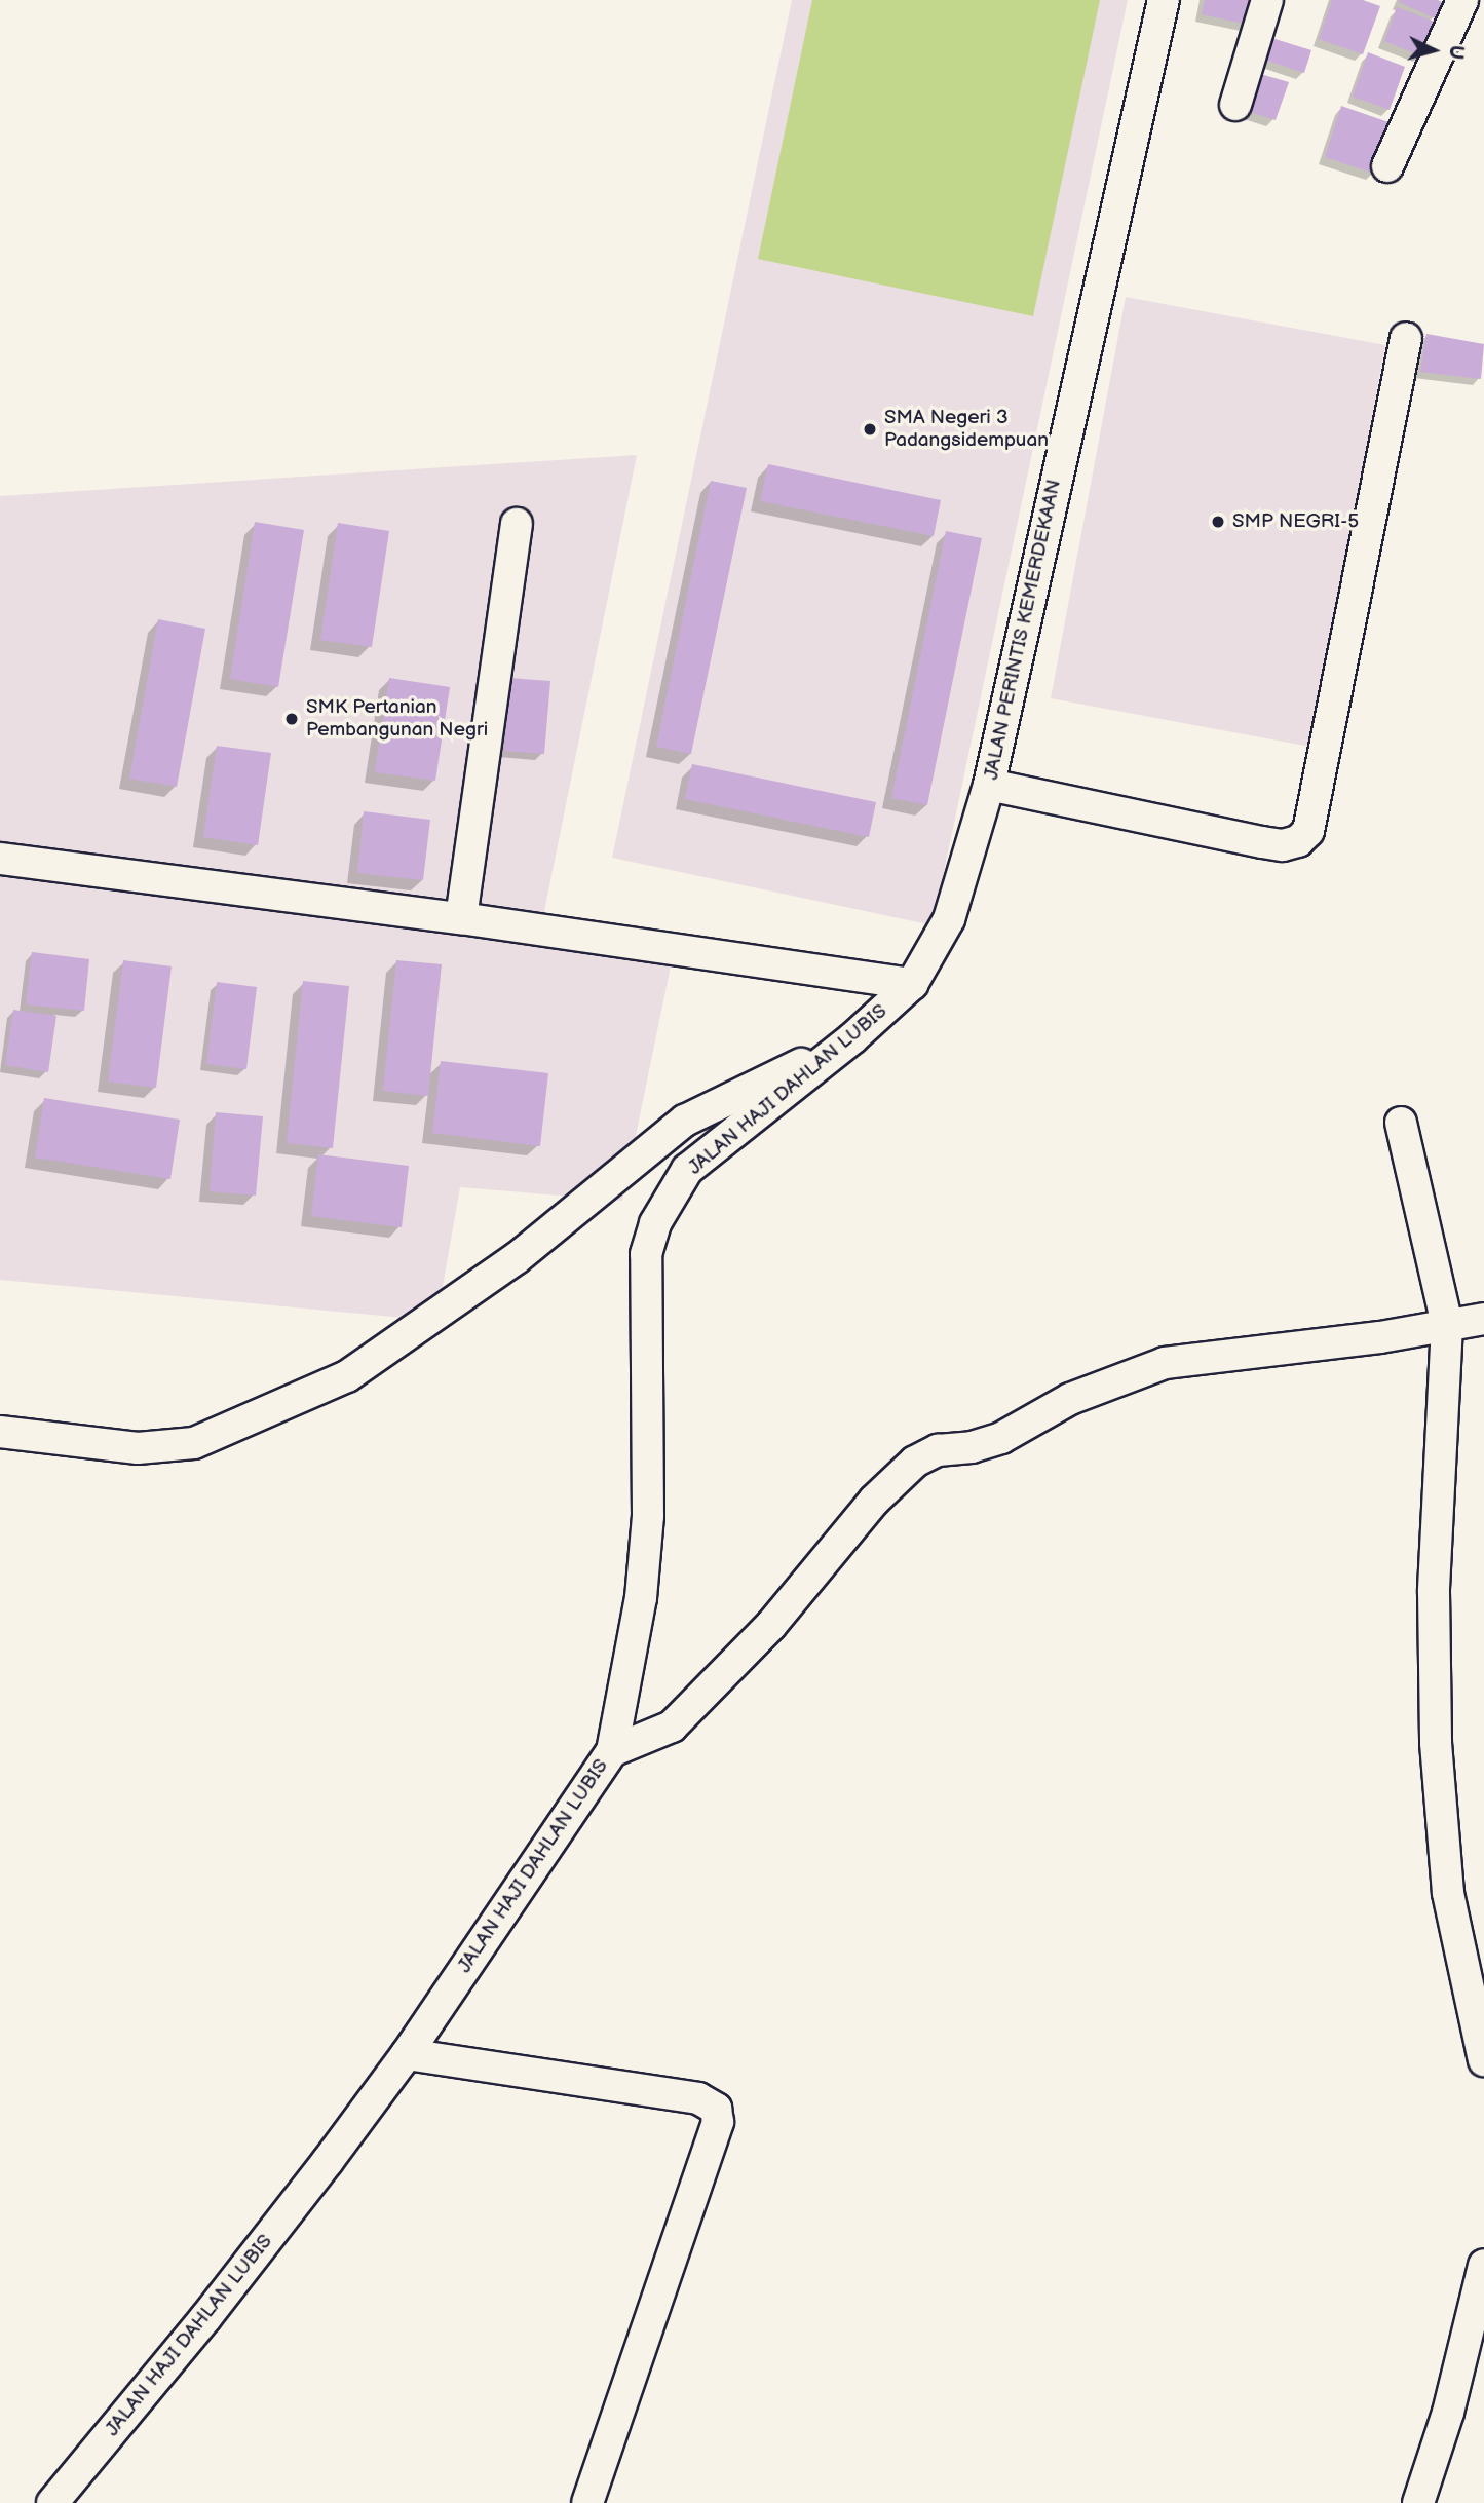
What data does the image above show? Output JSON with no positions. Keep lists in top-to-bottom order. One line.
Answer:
{"streets":{"street":["JALAN PERINTIS KEMERDEKAAN","JALAN HAJI DAHLAN LUBIS"]},"crossings":[["JALAN PERINTIS KEMERDEKAAN","JALAN HAJI DAHLAN LUBIS"]],"places":["SMA Negeri 3 Padangsidempuan","SMP NEGRI-5","SMK Pertanian Pembangunan Negri"],"north":"right"}
